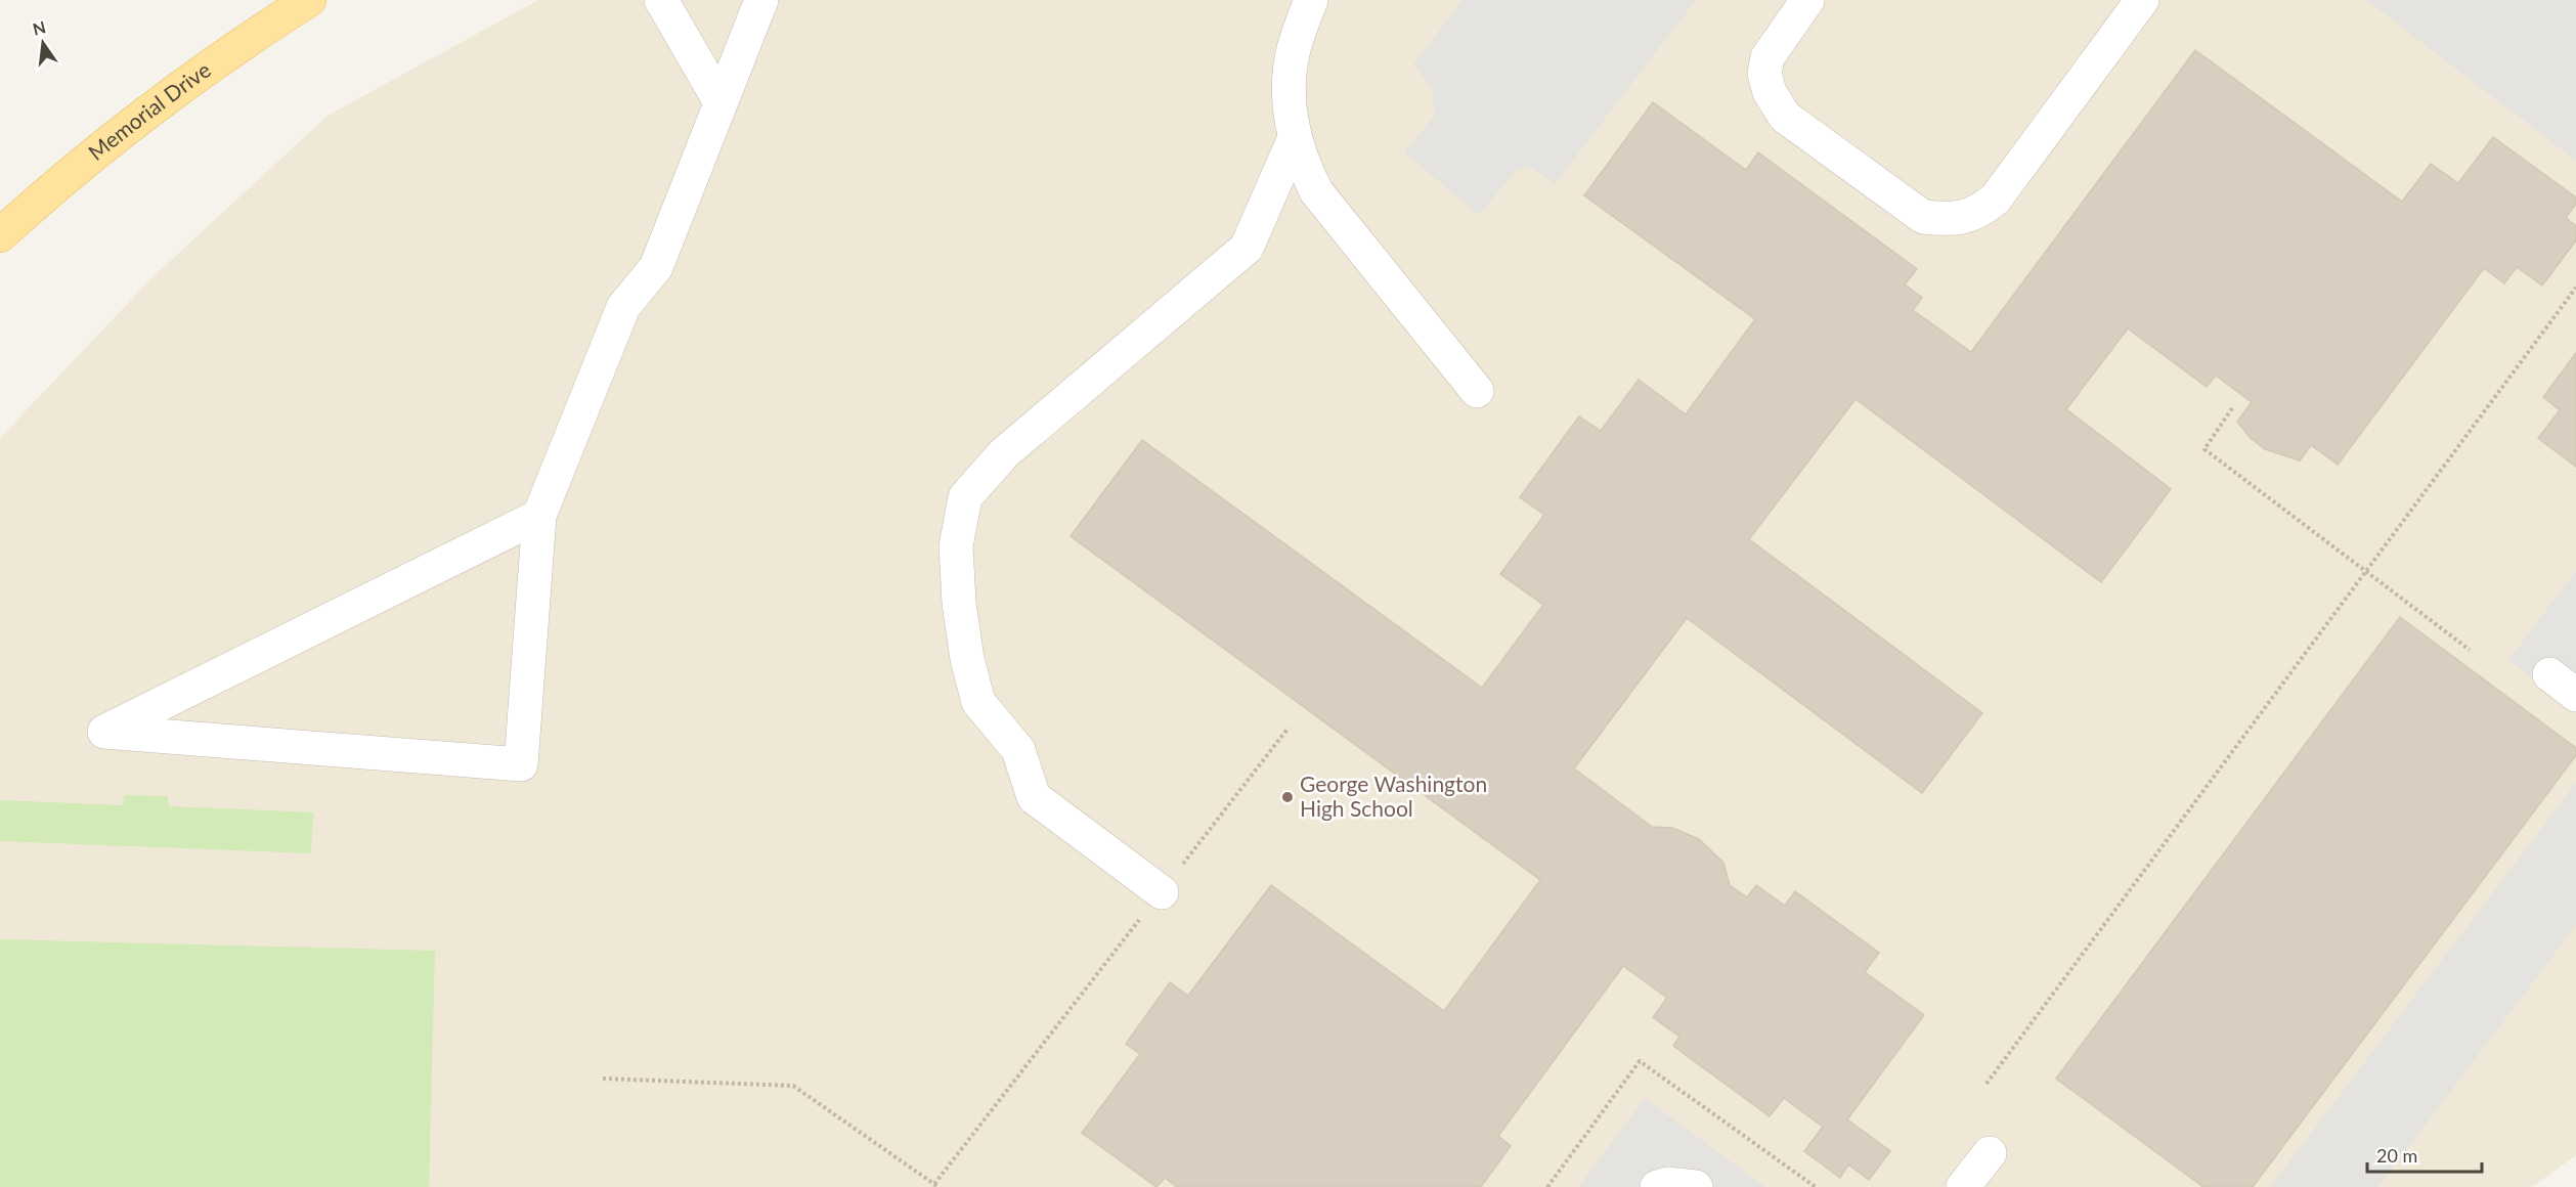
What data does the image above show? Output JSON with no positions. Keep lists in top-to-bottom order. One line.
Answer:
{"streets":{"main road":["Memorial Drive"]},"places":["George Washington High School"],"scale_bar":"20 m","north":"top"}
